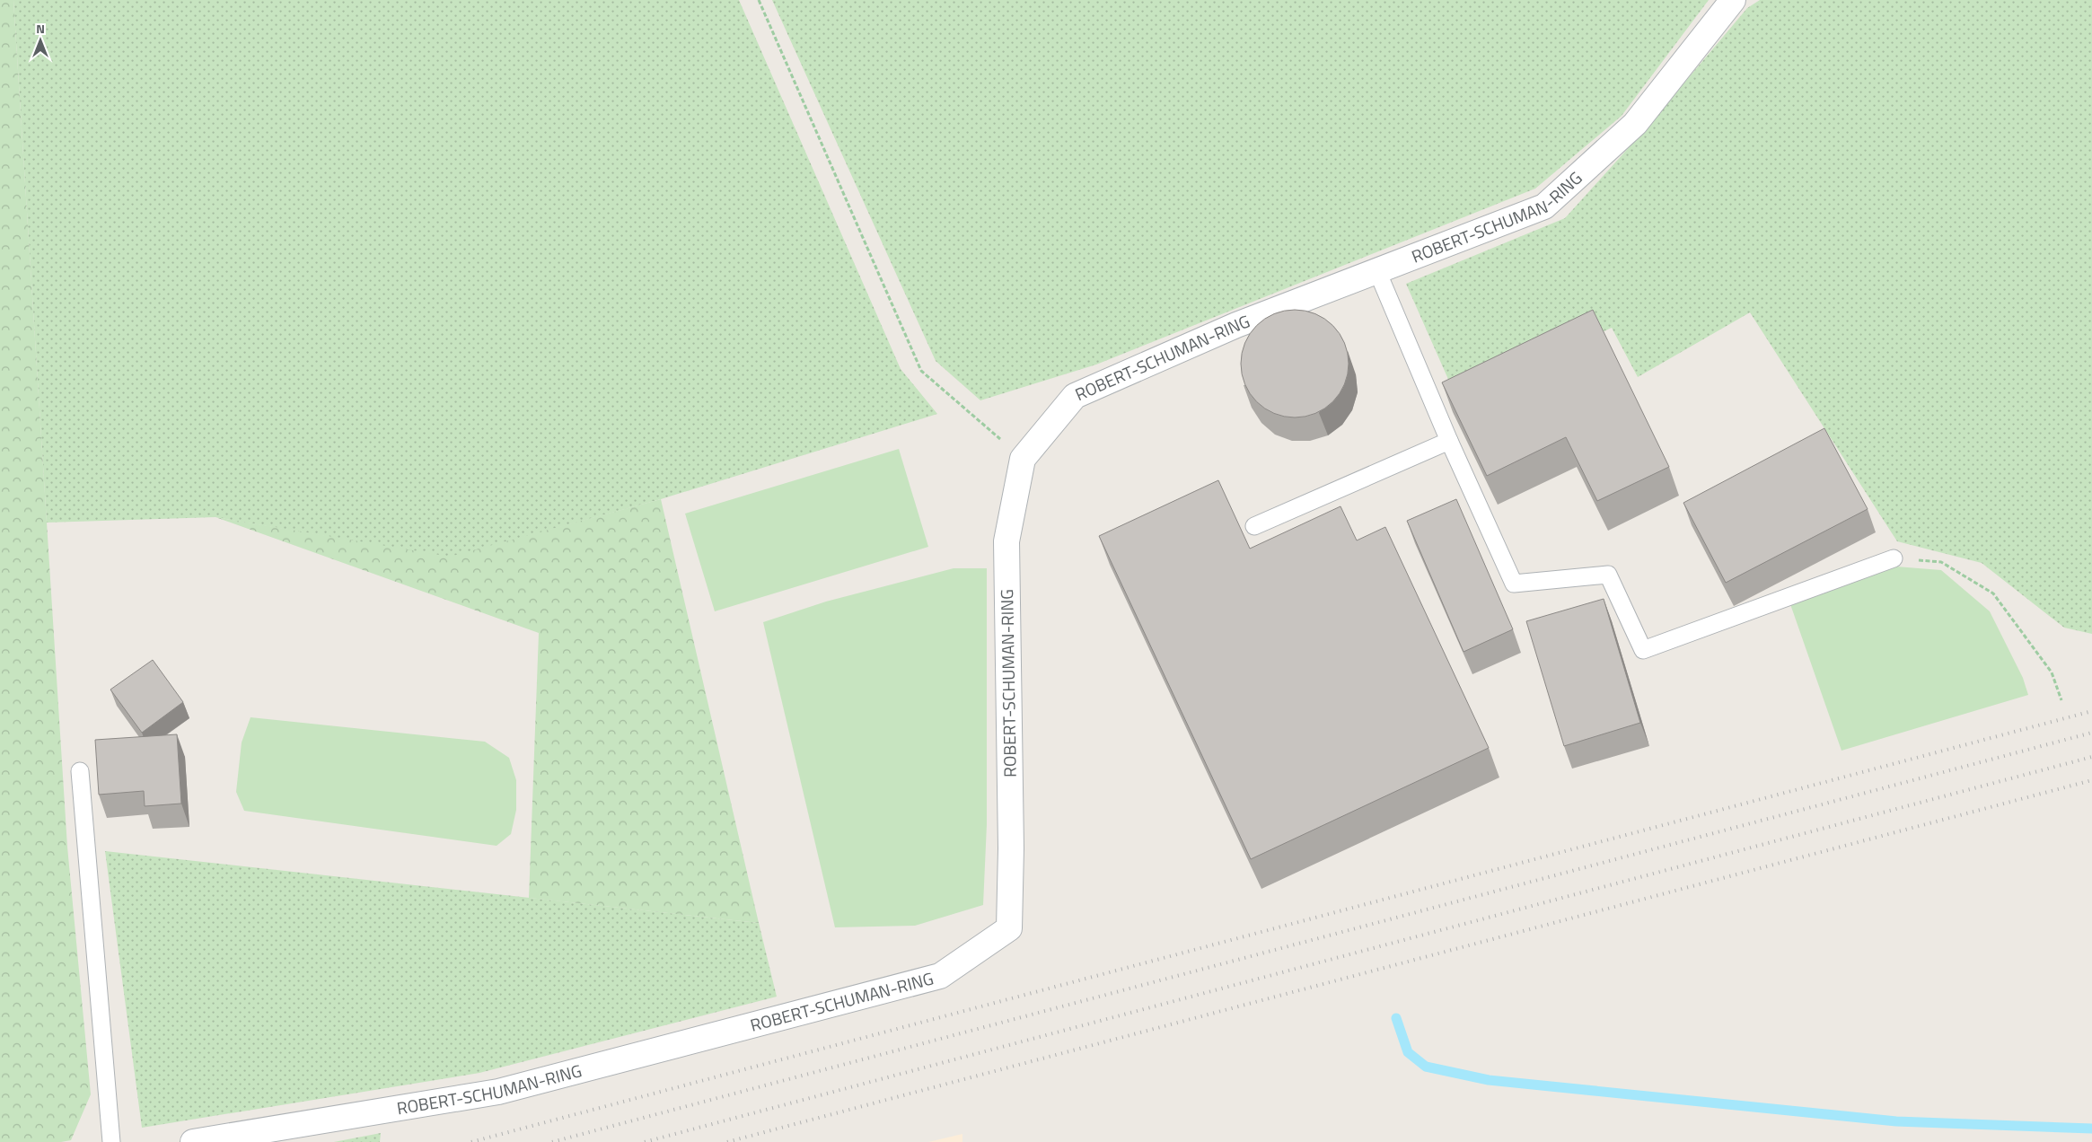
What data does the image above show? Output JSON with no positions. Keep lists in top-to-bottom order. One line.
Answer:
{"streets":{"street":["ROBERT-SCHUMAN-RING"]},"north":"top"}
